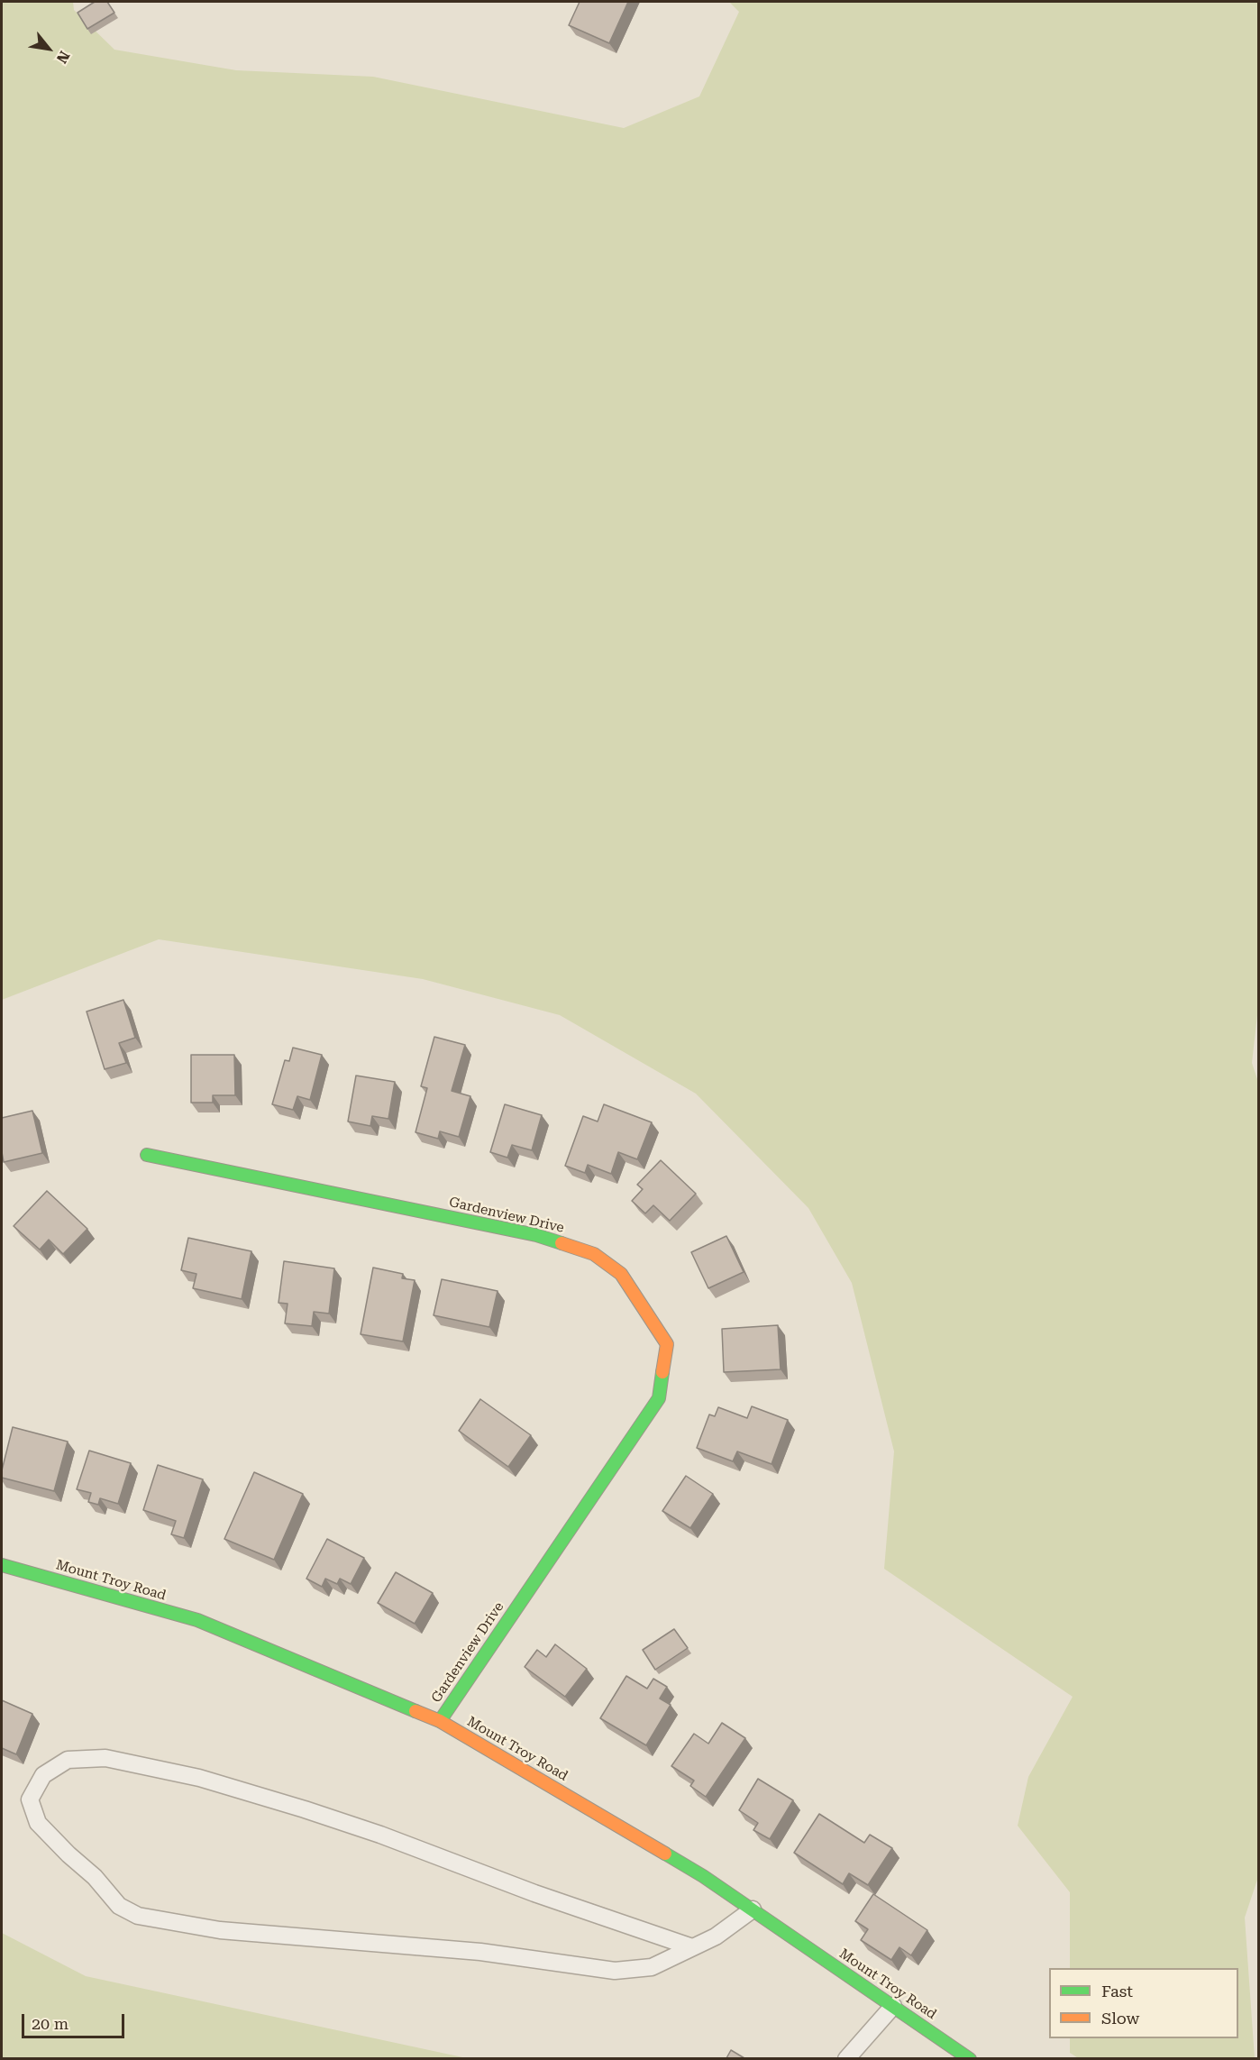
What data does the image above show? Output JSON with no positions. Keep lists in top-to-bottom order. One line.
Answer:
{"streets":{"street":["Gardenview Drive","Mount Troy Road"]},"crossings":[["Gardenview Drive","Mount Troy Road"]],"legend":["Fast","Slow"],"scale_bar":"20 m","north":"bottom right"}
